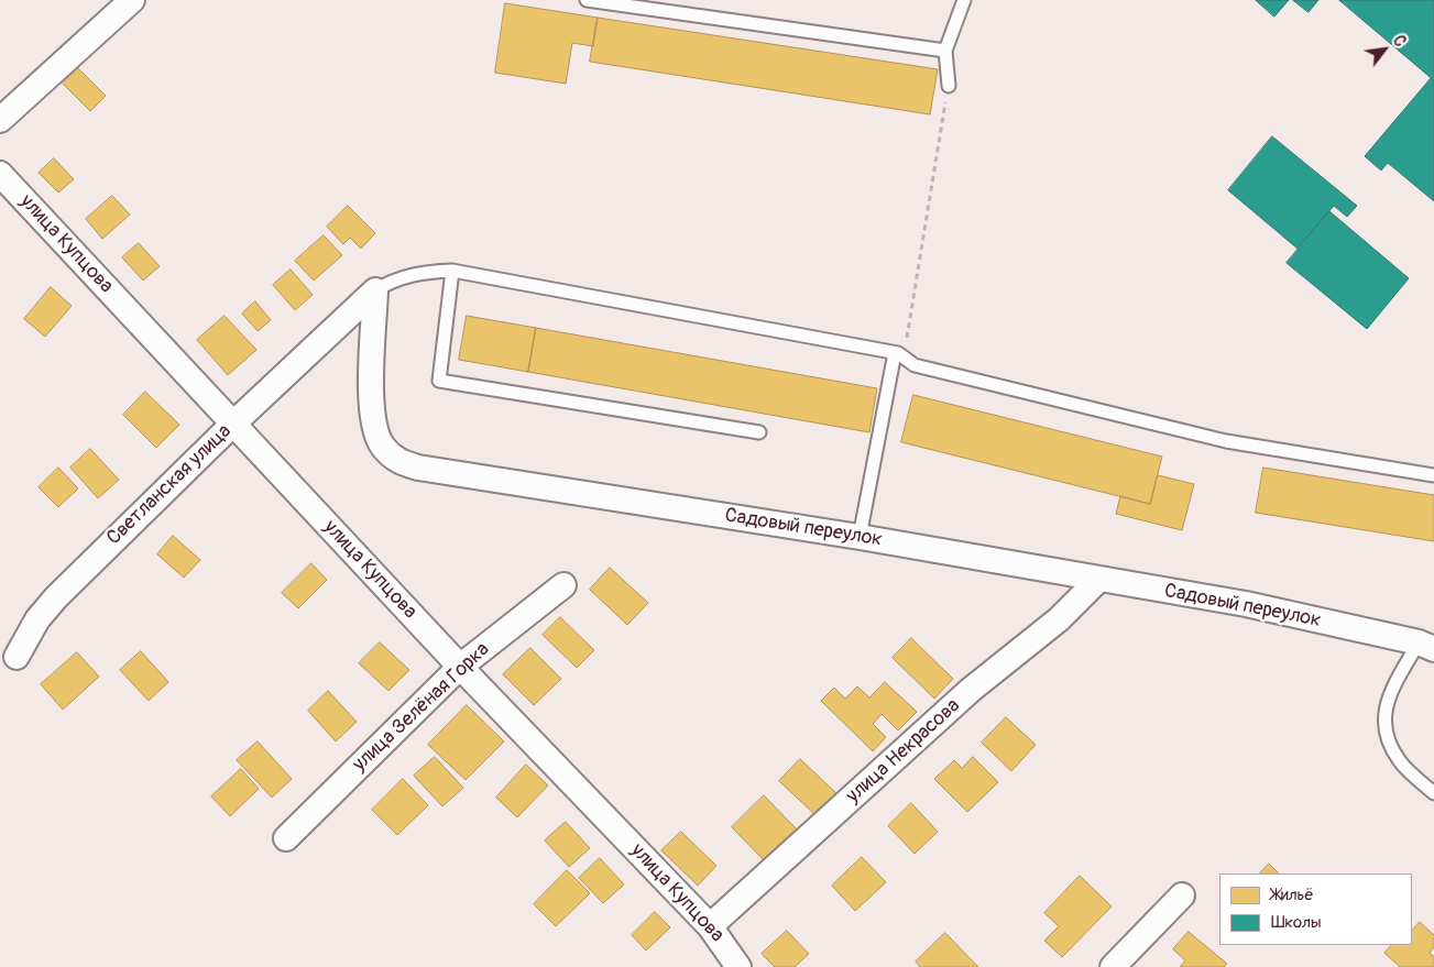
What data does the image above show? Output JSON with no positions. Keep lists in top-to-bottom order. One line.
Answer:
{"streets":{"street":["улица Купцова","Светланская улица","Садовый переулок","улица Зелёная Горка","улица Некрасова"]},"crossings":[["улица Купцова","Светланская улица"],["улица Купцова","улица Зелёная Горка"],["улица Купцова","улица Некрасова"],["Светланская улица","Садовый переулок"],["Садовый переулок","улица Некрасова"]],"legend":["Жильё","Школы"],"north":"top right"}
